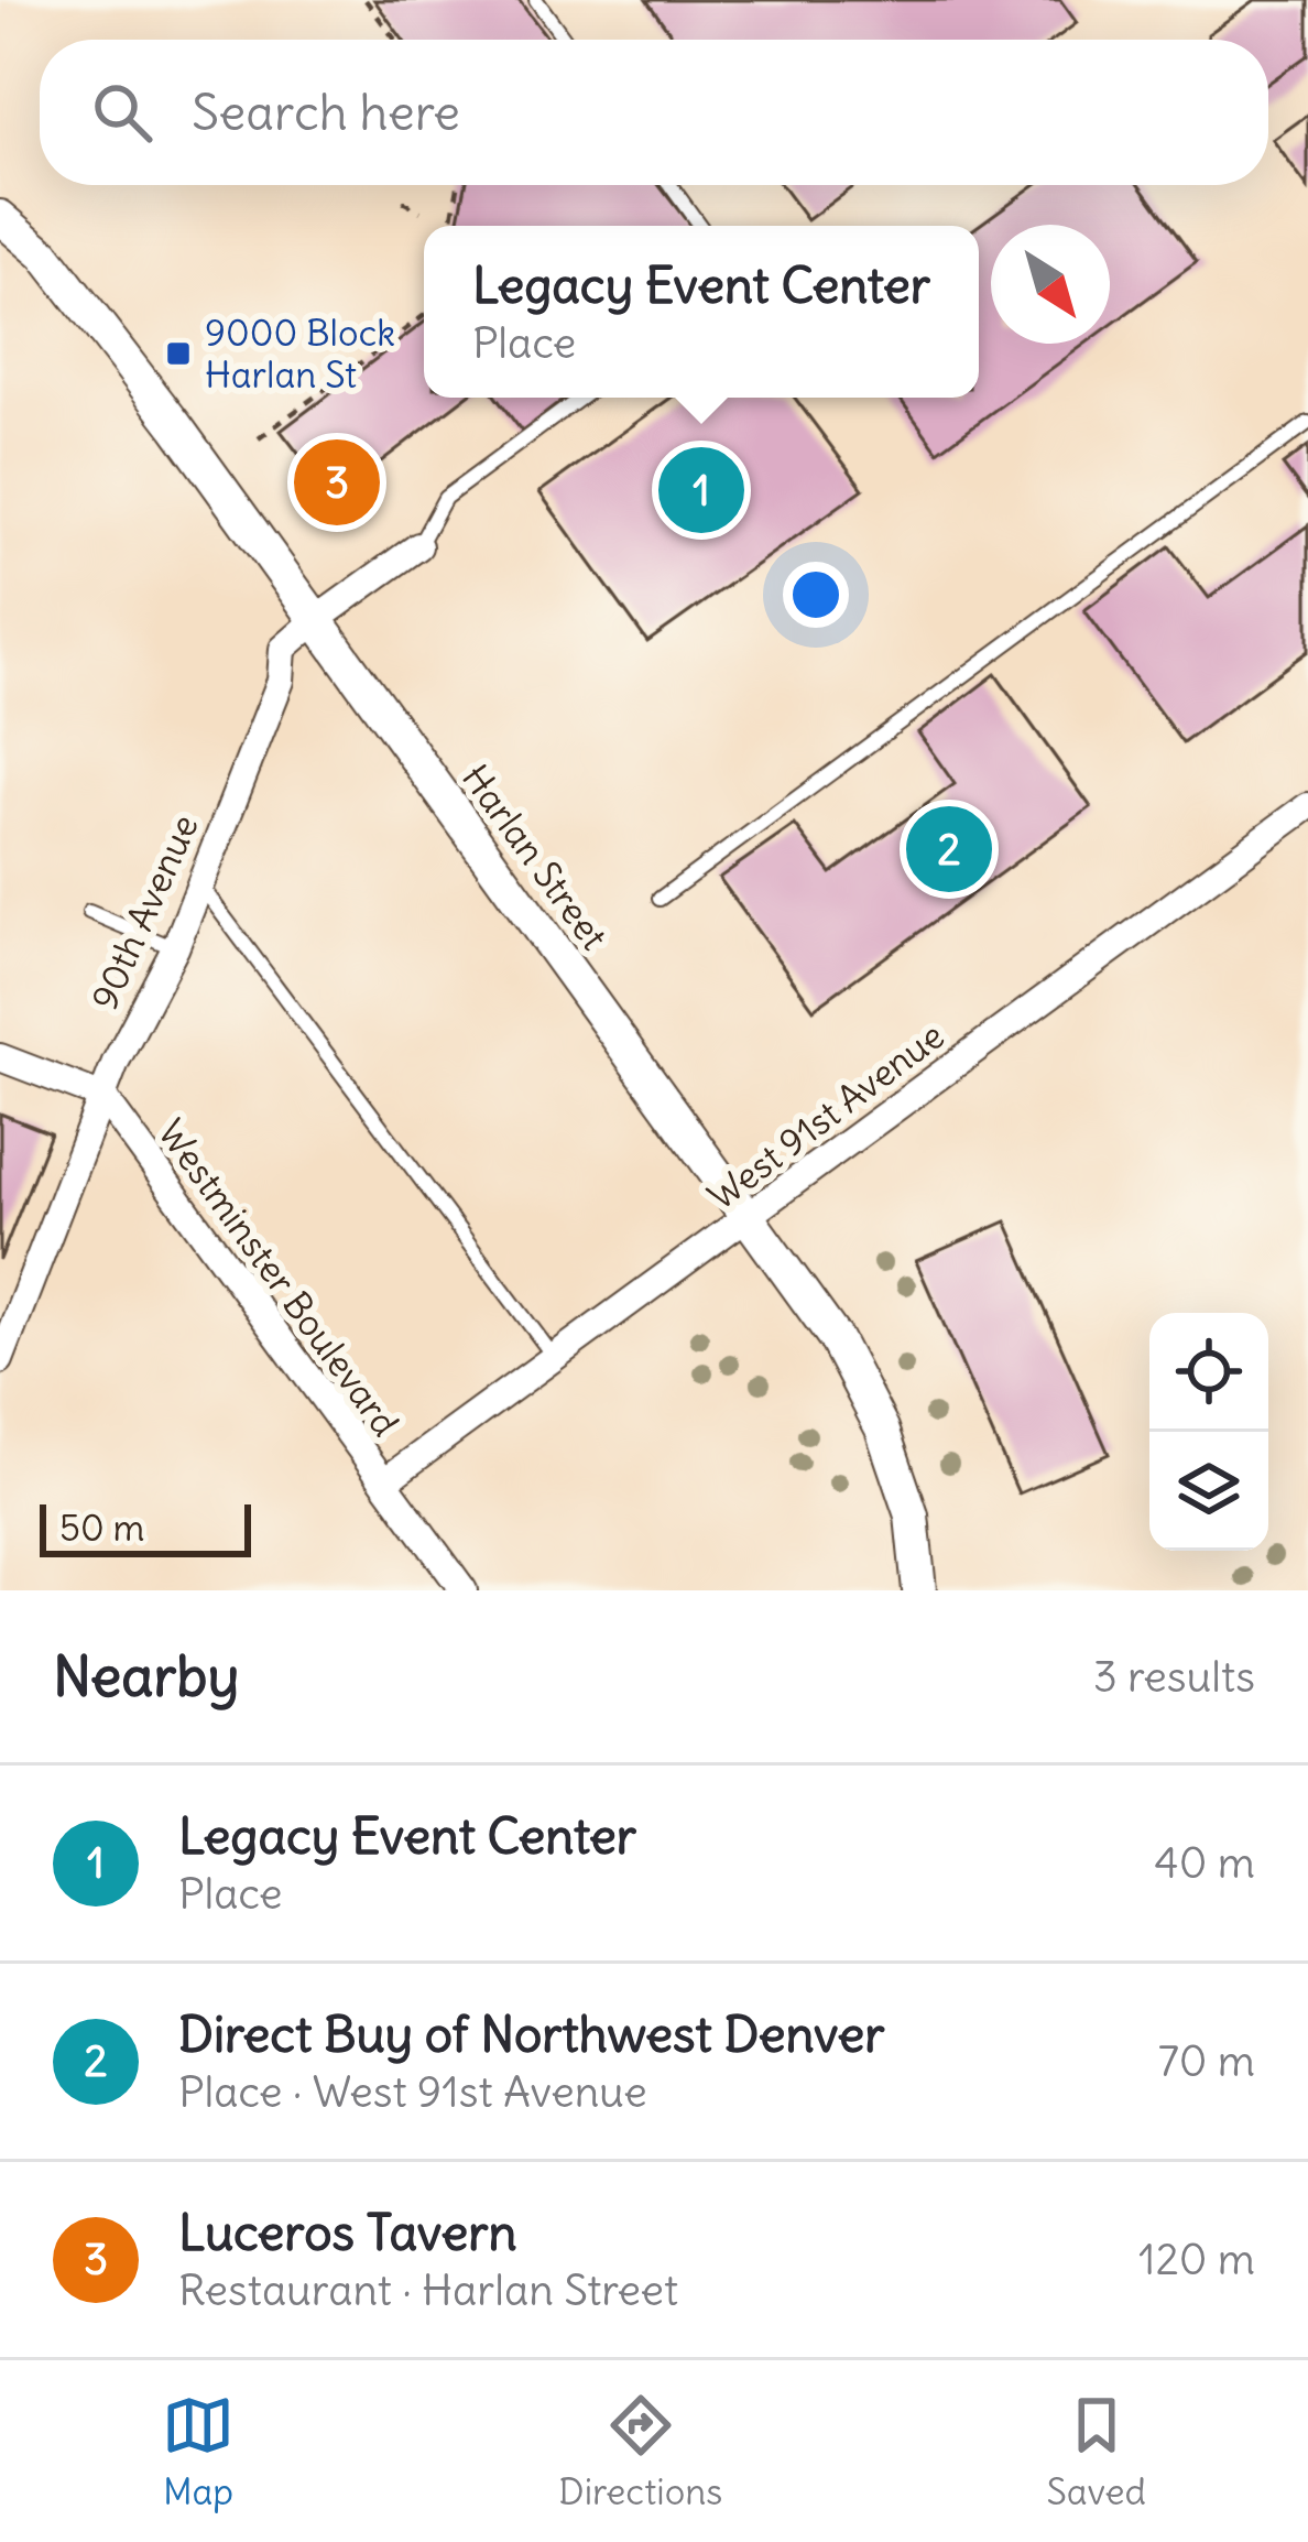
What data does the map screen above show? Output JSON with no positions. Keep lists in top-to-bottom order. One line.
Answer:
{"streets":{"street":["Harlan Street","90th Avenue","West 91st Avenue","Westminster Boulevard"]},"crossings":[["Harlan Street","90th Avenue"],["Harlan Street","West 91st Avenue"],["90th Avenue","Westminster Boulevard"],["West 91st Avenue","Westminster Boulevard"]],"places":{"transit":["9000 Block Harlan St"]},"scale_bar":"50 m","north":"bottom right","page":{"search":"Search here","popup":["Legacy Event Center","Place"],"pins":["3","1","2"],"scale":"50 m","heading":["Nearby","3 results"],"list":[{"mark":"1","name":"Legacy Event Center","note":"Place","value":"40 m"},{"mark":"2","name":"Direct Buy of Northwest Denver","note":"Place · West 91st Avenue","value":"70 m"},{"mark":"3","name":"Luceros Tavern","note":"Restaurant · Harlan Street","value":"120 m"}],"nav":["Map","Directions","Saved"]}}
